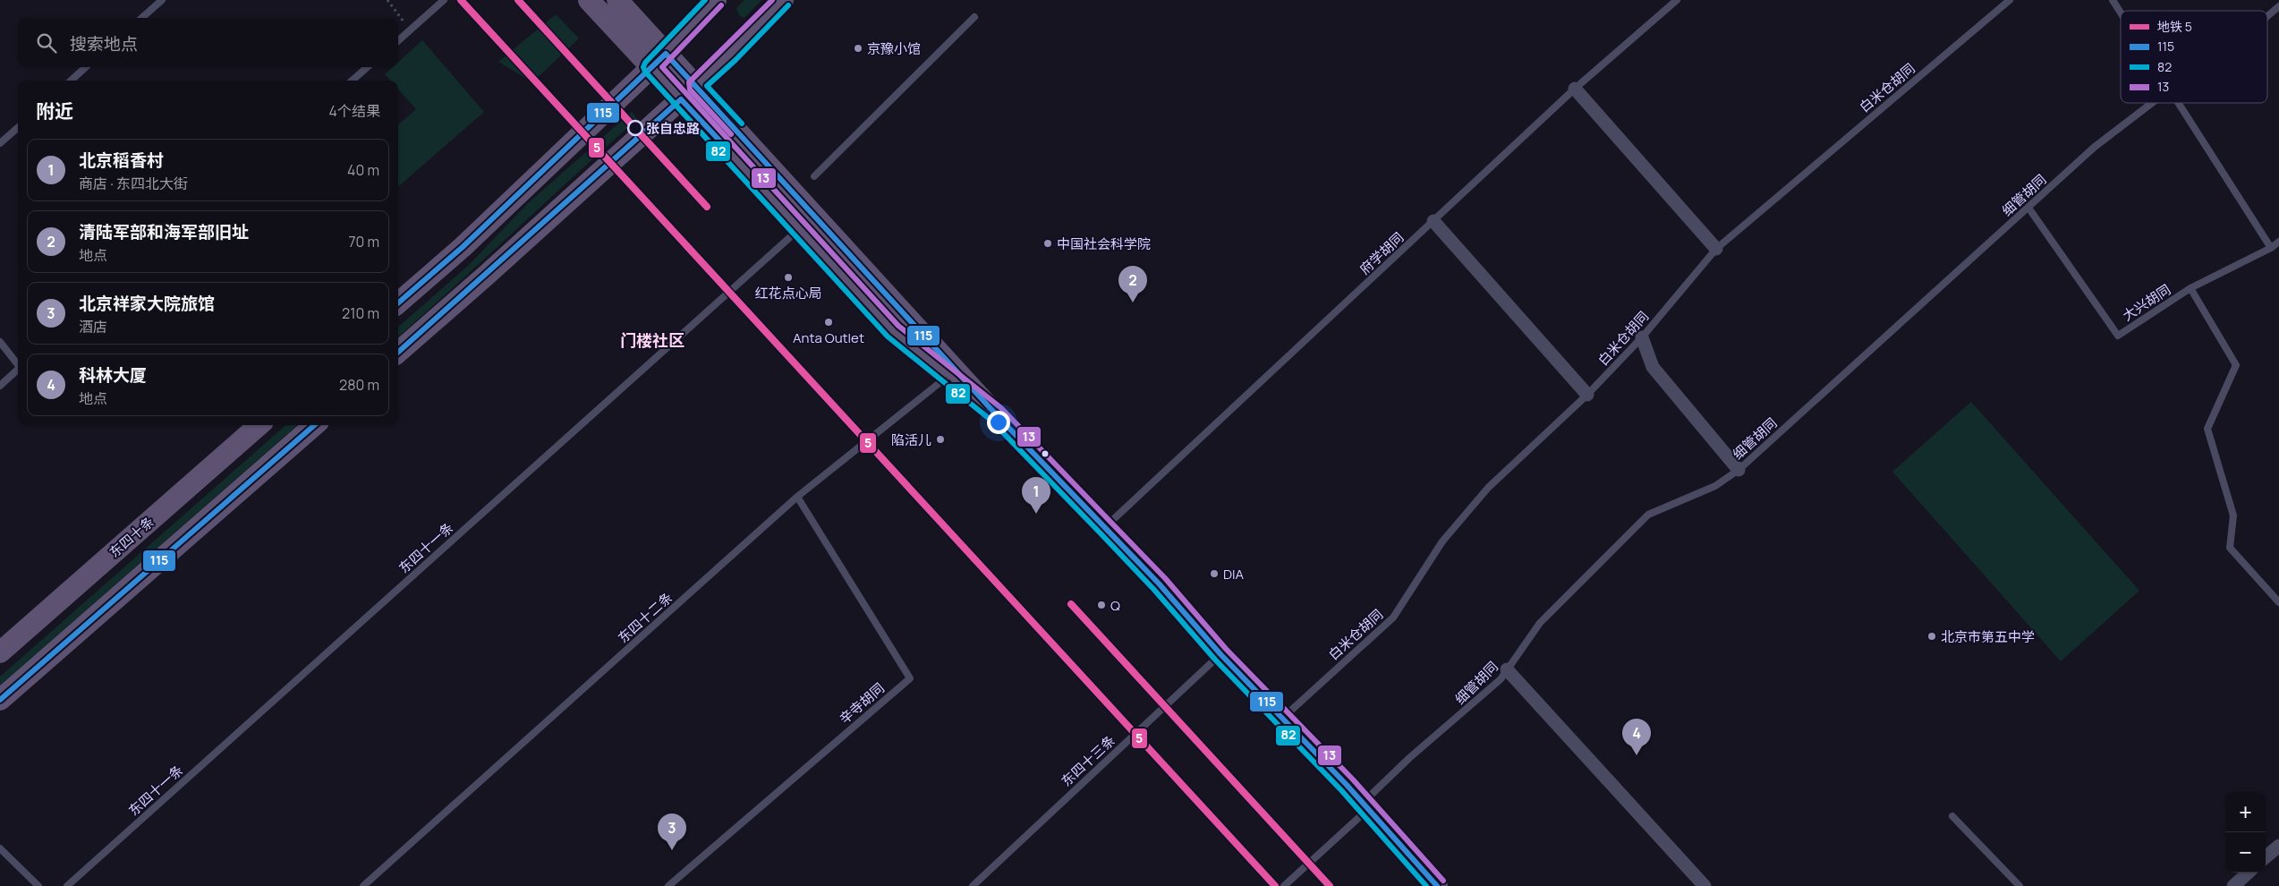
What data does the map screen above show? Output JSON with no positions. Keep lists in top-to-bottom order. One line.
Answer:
{"streets":{"main road":["东四十条"],"lane":["白米仓胡同","细管胡同","府学胡同","大兴胡同","东四十一条","东四十二条","辛寺胡同","东四十三条"]},"crossings":[["细管胡同","大兴胡同"],["东四十二条","辛寺胡同"]],"districts":["门楼社区"],"places":["京豫小馆","张自忠路","中国社会科学院","红花点心局","Anta Outlet","陷活儿","DIA","Q","北京市第五中学"],"lines":["metro line 5","transit line 82","transit line 13","transit line 115"],"legend":["地铁 5","115","82","13"],"page":{"search":"搜索地点","heading":["附近","4个结果"],"list":[{"mark":"1","name":"北京稻香村","note":"商店 · 东四北大街","value":"40 m"},{"mark":"2","name":"清陆军部和海军部旧址","note":"地点","value":"70 m"},{"mark":"3","name":"北京祥家大院旅馆","note":"酒店","value":"210 m"},{"mark":"4","name":"科林大厦","note":"地点","value":"280 m"}],"pins":["2","1","4","3"],"map_buttons":["+","−"]}}
